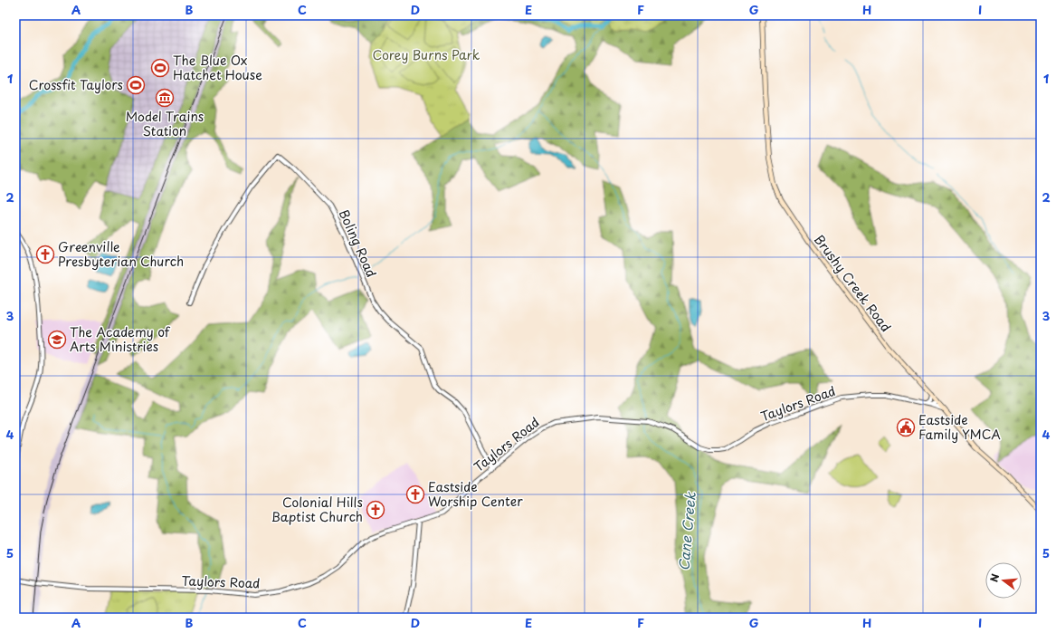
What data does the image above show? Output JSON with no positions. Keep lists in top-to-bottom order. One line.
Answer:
{"streets":{"main road":["Brushy Creek Road"],"street":["Boling Road","Taylors Road"]},"crossings":[["Boling Road","Taylors Road"],["Brushy Creek Road","Taylors Road"]],"water":["Cane Creek"],"parks":["Corey Burns Park"],"places":{"sports":["The Blue Ox Hatchet House","Crossfit Taylors"],"museum":["Model Trains Station"],"church":["Greenville Presbyterian Church","Eastside Worship Center","Colonial Hills Baptist Church"],"school or university":["The Academy of Arts Ministries"],"public building":["Eastside Family YMCA"]},"north":"left","grid":{"columns":["A","B","C","D","E","F","G","H","I"],"rows":["1","2","3","4","5"]}}
